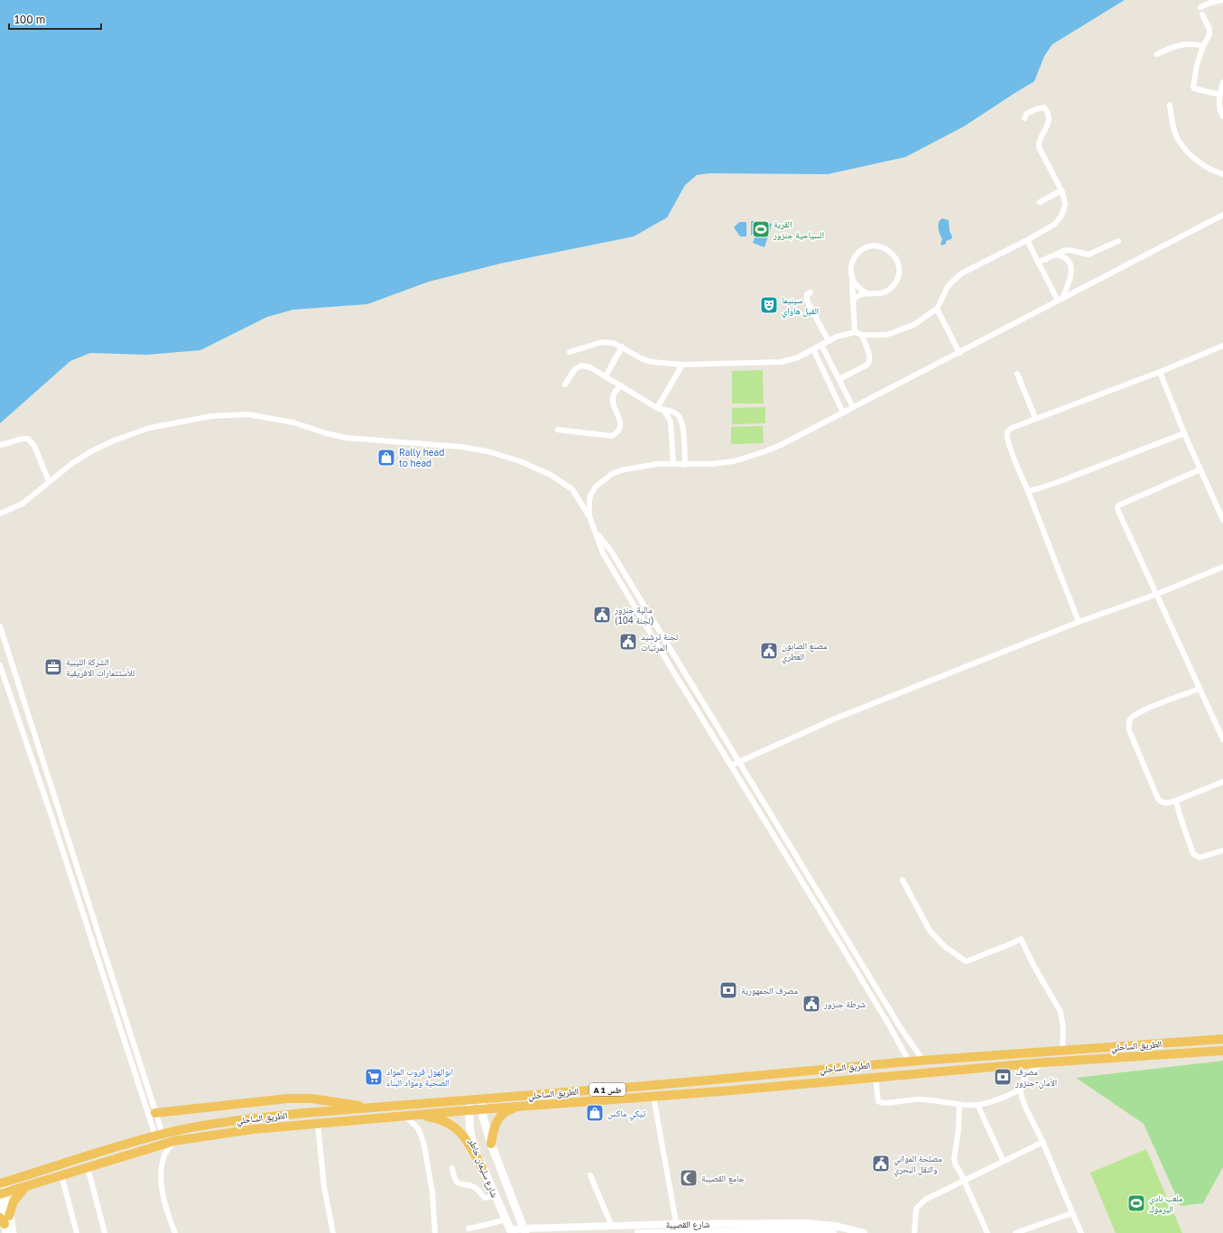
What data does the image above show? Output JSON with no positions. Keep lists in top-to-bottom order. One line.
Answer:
{"streets":{"highway":["الطريق الساحلي","A 1 طس"],"main road":["شارع سليمان خاطر"],"street":["شارع القصيبة"]},"crossings":[["الطريق الساحلي","شارع سليمان خاطر"],["شارع سليمان خاطر","شارع القصيبة"]],"places":{"sports":["القرية السياحية جنزور","ملعب نادي اليرموك"],"theatre":["سينيما الفيل هاواي"],"shop":["Rally head to head","تيكي ماكس"],"public building":["مالية جنزور (لجنة 104)","لجنة ترشيد المرتبات","مصنع الصابون العطري","شرطة جنزور","مصلحة المواني والنقل البحري"],"office":["الشركة الليبية للأستثمارات الافريقية"],"bank":["مصرف الجمهورية","مصرف الأمان-جنزور"],"supermarket":["ابوالهول قروب المواد الصحية ومواد البناء"],"mosque":["جامع القصيبة"]},"scale_bar":"100 m"}
